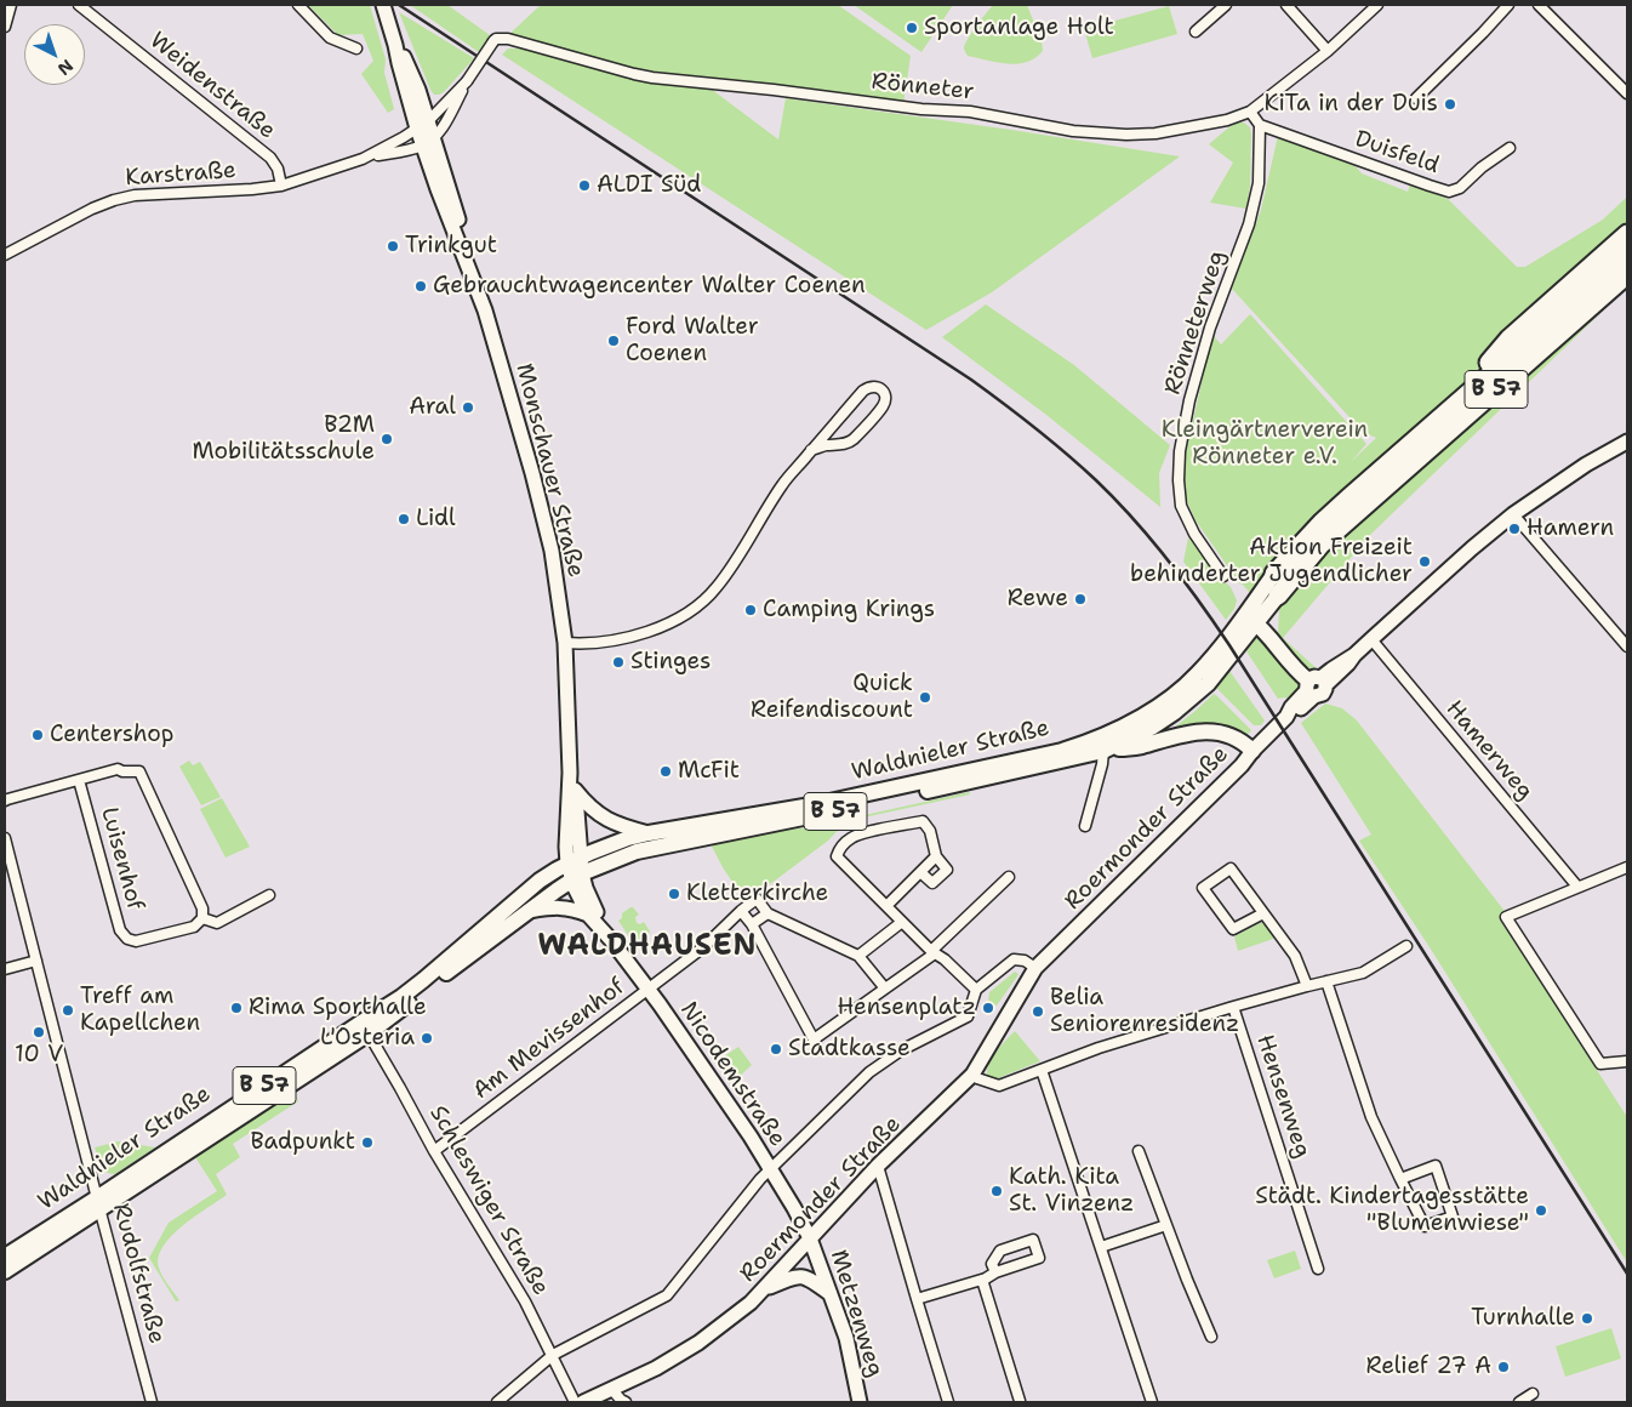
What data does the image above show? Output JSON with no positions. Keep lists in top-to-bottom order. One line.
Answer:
{"streets":{"highway":["B 57","Waldnieler Straße"],"main road":["Monschauer Straße","Roermonder Straße","Nicodemstraße","Metzenweg"],"street":["Weidenstraße","Rönneter","Duisfeld","Karstraße","Rönneterweg","Hamerweg","Luisenhof","Am Mevissenhof","Hensenweg","Schleswiger Straße","Rudolfstraße"]},"crossings":[["Weidenstraße","Karstraße"],["Rönneter","Karstraße"],["Duisfeld","Rönneterweg"],["Karstraße","Monschauer Straße"],["Monschauer Straße","Waldnieler Straße"],["Monschauer Straße","Nicodemstraße"],["Waldnieler Straße","Nicodemstraße"],["Waldnieler Straße","Schleswiger Straße"],["Waldnieler Straße","Rudolfstraße"],["Hamerweg","Roermonder Straße"],["Roermonder Straße","Nicodemstraße"],["Roermonder Straße","Metzenweg"],["Am Mevissenhof","Nicodemstraße"],["Am Mevissenhof","Schleswiger Straße"],["Nicodemstraße","Metzenweg"]],"districts":["WALDHAUSEN"],"parks":["Kleingärtnerverein Rönneter e.V."],"places":["Sportanlage Holt","KiTa in der Duis","ALDI Süd","Trinkgut","Gebrauchtwagencenter Walter Coenen","Ford Walter Coenen","Aral","B2M Mobilitätsschule","Lidl","Hamern","Aktion Freizeit behinderter Jugendlicher","Rewe","Camping Krings","Stinges","Quick Reifendiscount","Centershop","McFit","Kletterkirche","Rima Sporthalle","Hensenplatz","Treff am Kapellchen","Belia Seniorenresidenz","10 V","L'Osteria","Stadtkasse","Badpunkt","Kath. Kita St. Vinzenz","Städt. Kindertagesstätte \"Blumenwiese\"","Turnhalle","Relief 27 A"],"north":"bottom right"}
